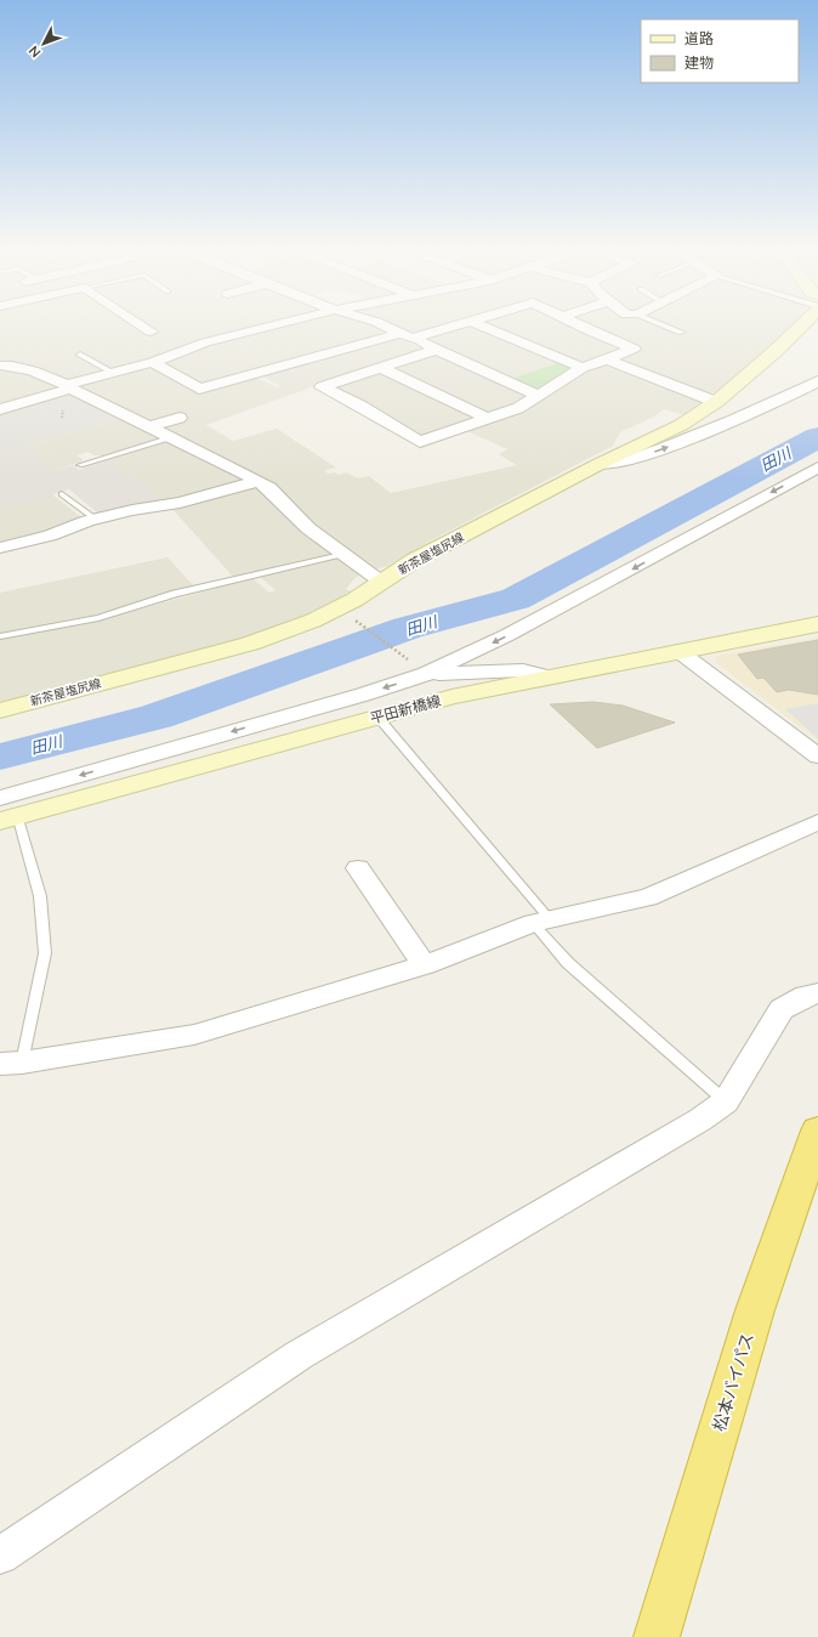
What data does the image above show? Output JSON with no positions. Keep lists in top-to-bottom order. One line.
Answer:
{"streets":{"highway":["松本バイパス"],"main road":["新茶屋塩尻線","平田新橋線"]},"water":["田川"],"legend":["道路","建物"],"north":"bottom left"}
